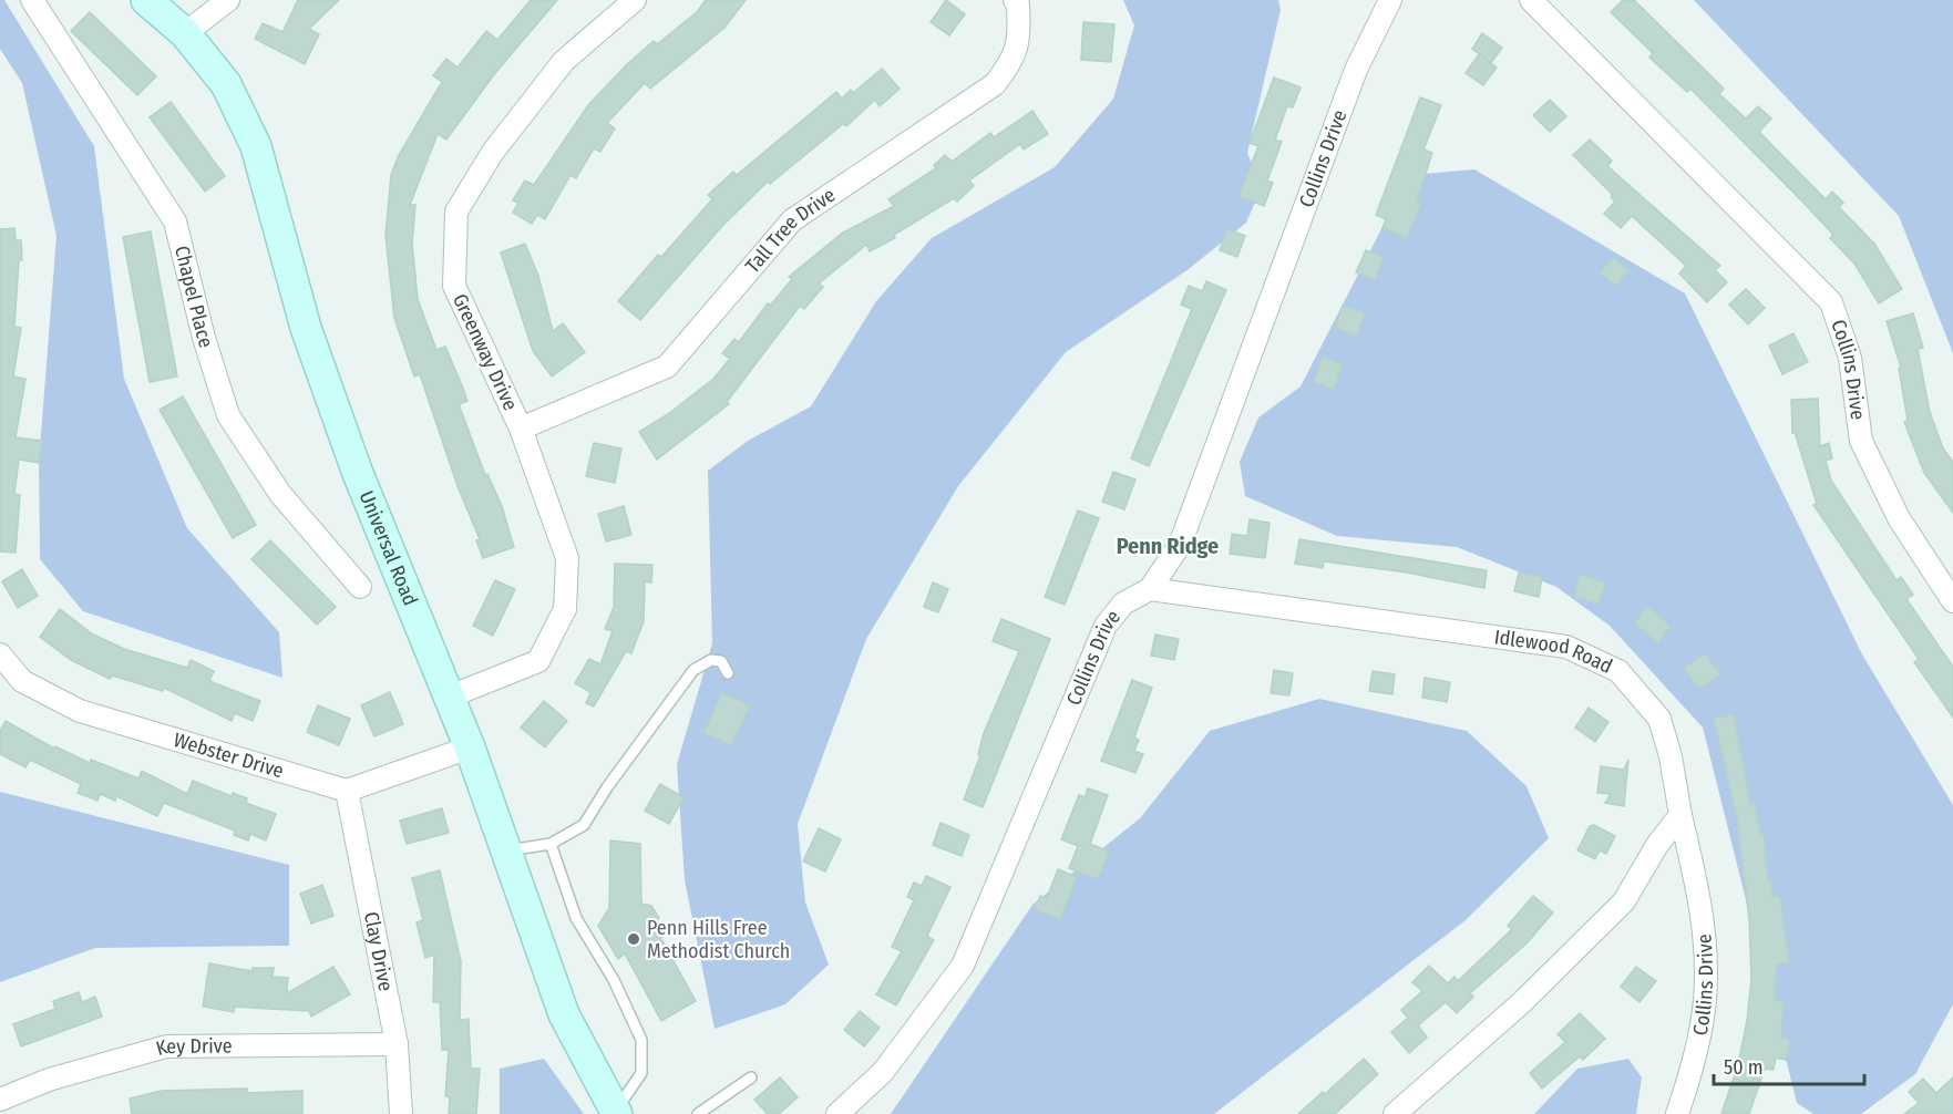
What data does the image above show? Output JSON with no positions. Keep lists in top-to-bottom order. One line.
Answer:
{"streets":{"street":["Collins Drive","Tall Tree Drive","Chapel Place","Greenway Drive","Universal Road","Idlewood Road","Webster Drive","Clay Drive","Key Drive"]},"crossings":[["Collins Drive","Idlewood Road"],["Tall Tree Drive","Greenway Drive"],["Greenway Drive","Universal Road"],["Webster Drive","Clay Drive"],["Clay Drive","Key Drive"]],"districts":["Penn Ridge"],"places":["Penn Hills Free Methodist Church"],"scale_bar":"50 m"}
